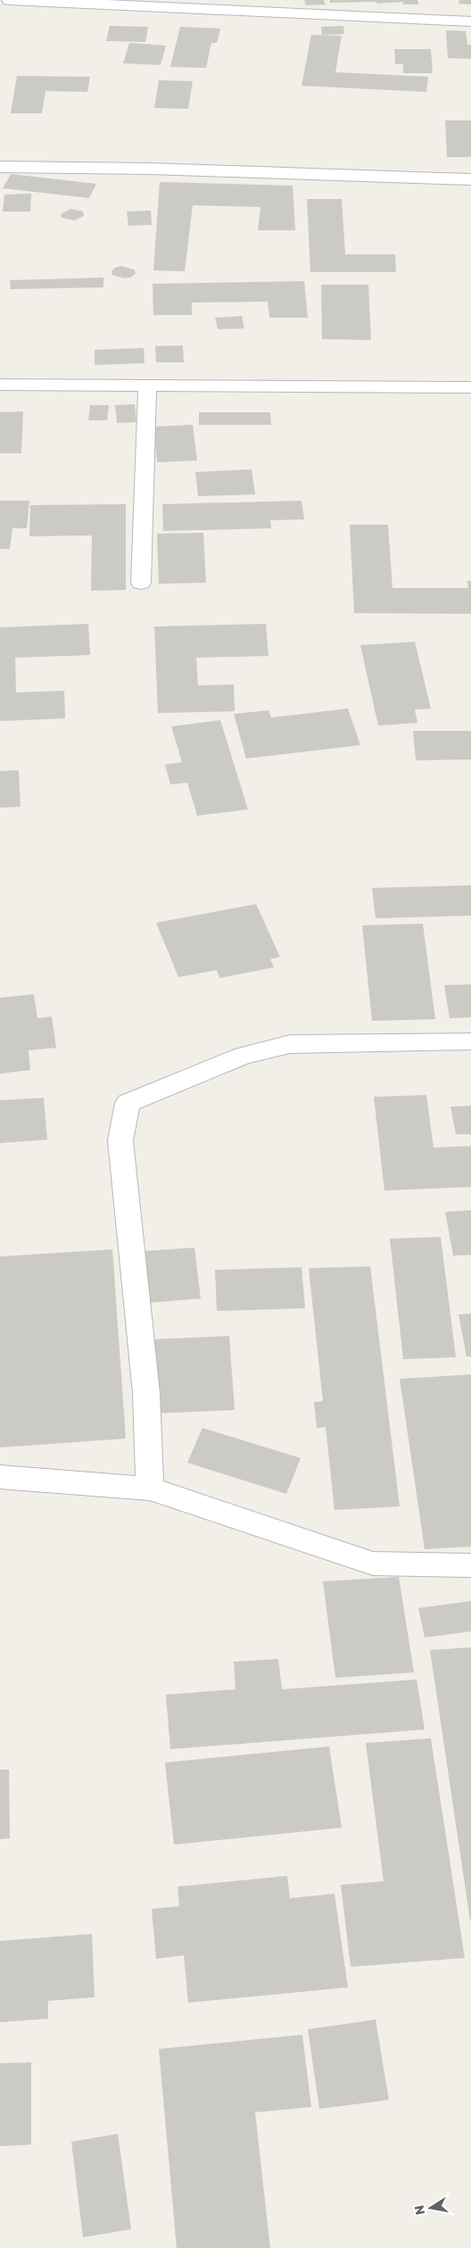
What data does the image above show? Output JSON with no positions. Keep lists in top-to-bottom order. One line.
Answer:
{"north":"left"}
